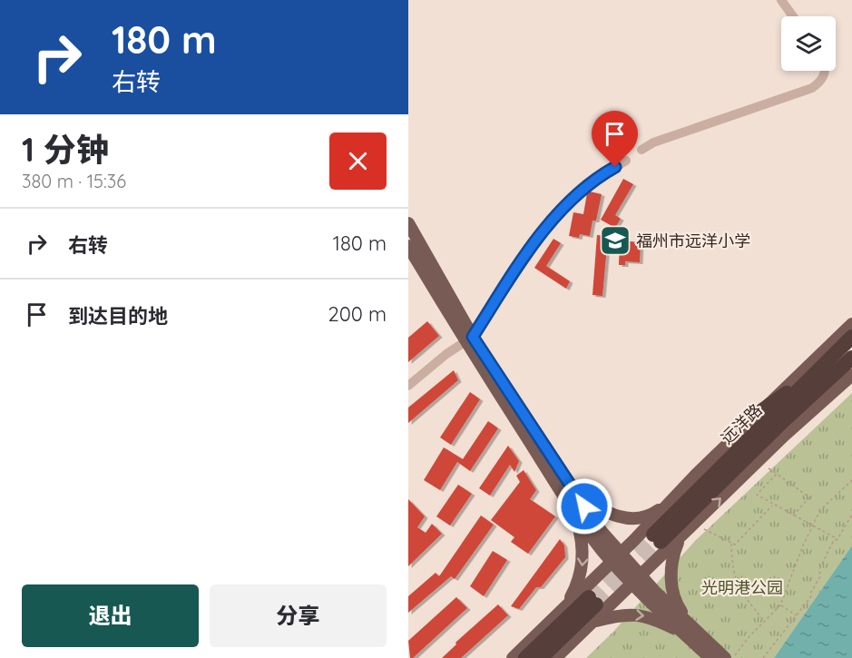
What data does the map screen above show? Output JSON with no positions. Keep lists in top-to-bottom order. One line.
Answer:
{"streets":{"highway":["远洋路"]},"parks":["光明港公园"],"places":{"school or university":["福州市远洋小学"]},"page":{"turn":["180 m","右转"],"heading":["1 分钟","380 m · 15:36"],"list":[{"name":"右转","value":"180 m"},{"name":"到达目的地","value":"200 m"}],"buttons":["退出","分享"]}}
